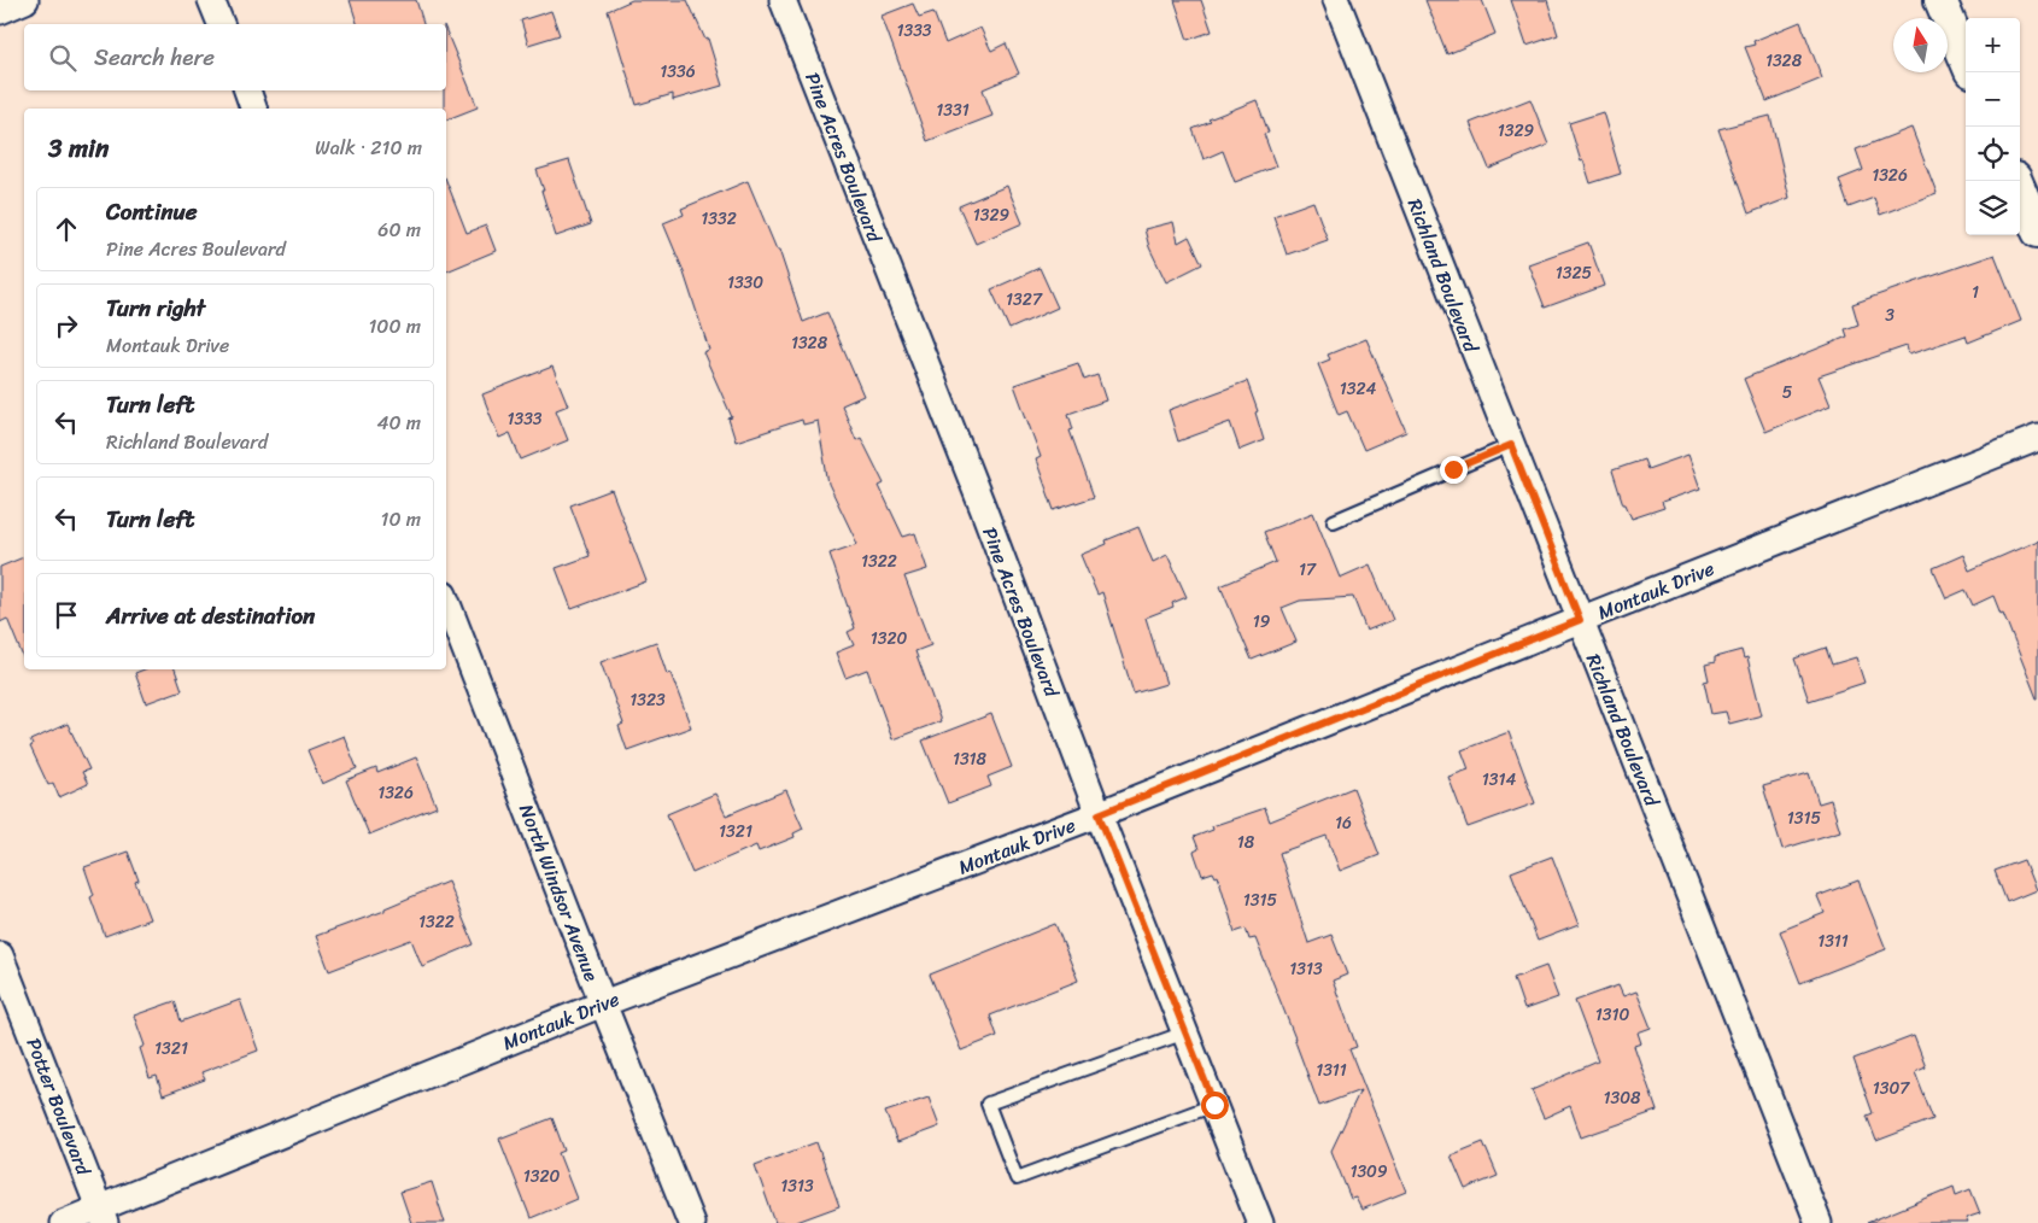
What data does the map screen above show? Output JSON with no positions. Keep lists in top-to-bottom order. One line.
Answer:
{"streets":{"street":["Pine Acres Boulevard","Richland Boulevard","Montauk Drive","North Windsor Avenue","Potter Boulevard"]},"crossings":[["Pine Acres Boulevard","Montauk Drive"],["Richland Boulevard","Montauk Drive"],["Montauk Drive","North Windsor Avenue"],["Montauk Drive","Potter Boulevard"]],"house_numbers":["1333","1328","1336","1331","1329","1326","1329","1332","1325","1330","1","1327","3","1328","1324","5","1333","1322","17","19","1320","1323","1318","1314","1326","1315","16","1321","18","1315","1322","1311","1313","1310","1321","1311","1307","1308","1309","1320","1313"],"north":"top","page":{"map_buttons":["+","−"],"search":"Search here","heading":["3 min","Walk · 210 m"],"list":[["Continue","Pine Acres Boulevard","60 m"],["Turn right","Montauk Drive","100 m"],["Turn left","Richland Boulevard","40 m"],["Turn left","10 m"],"Arrive at destination"]}}
